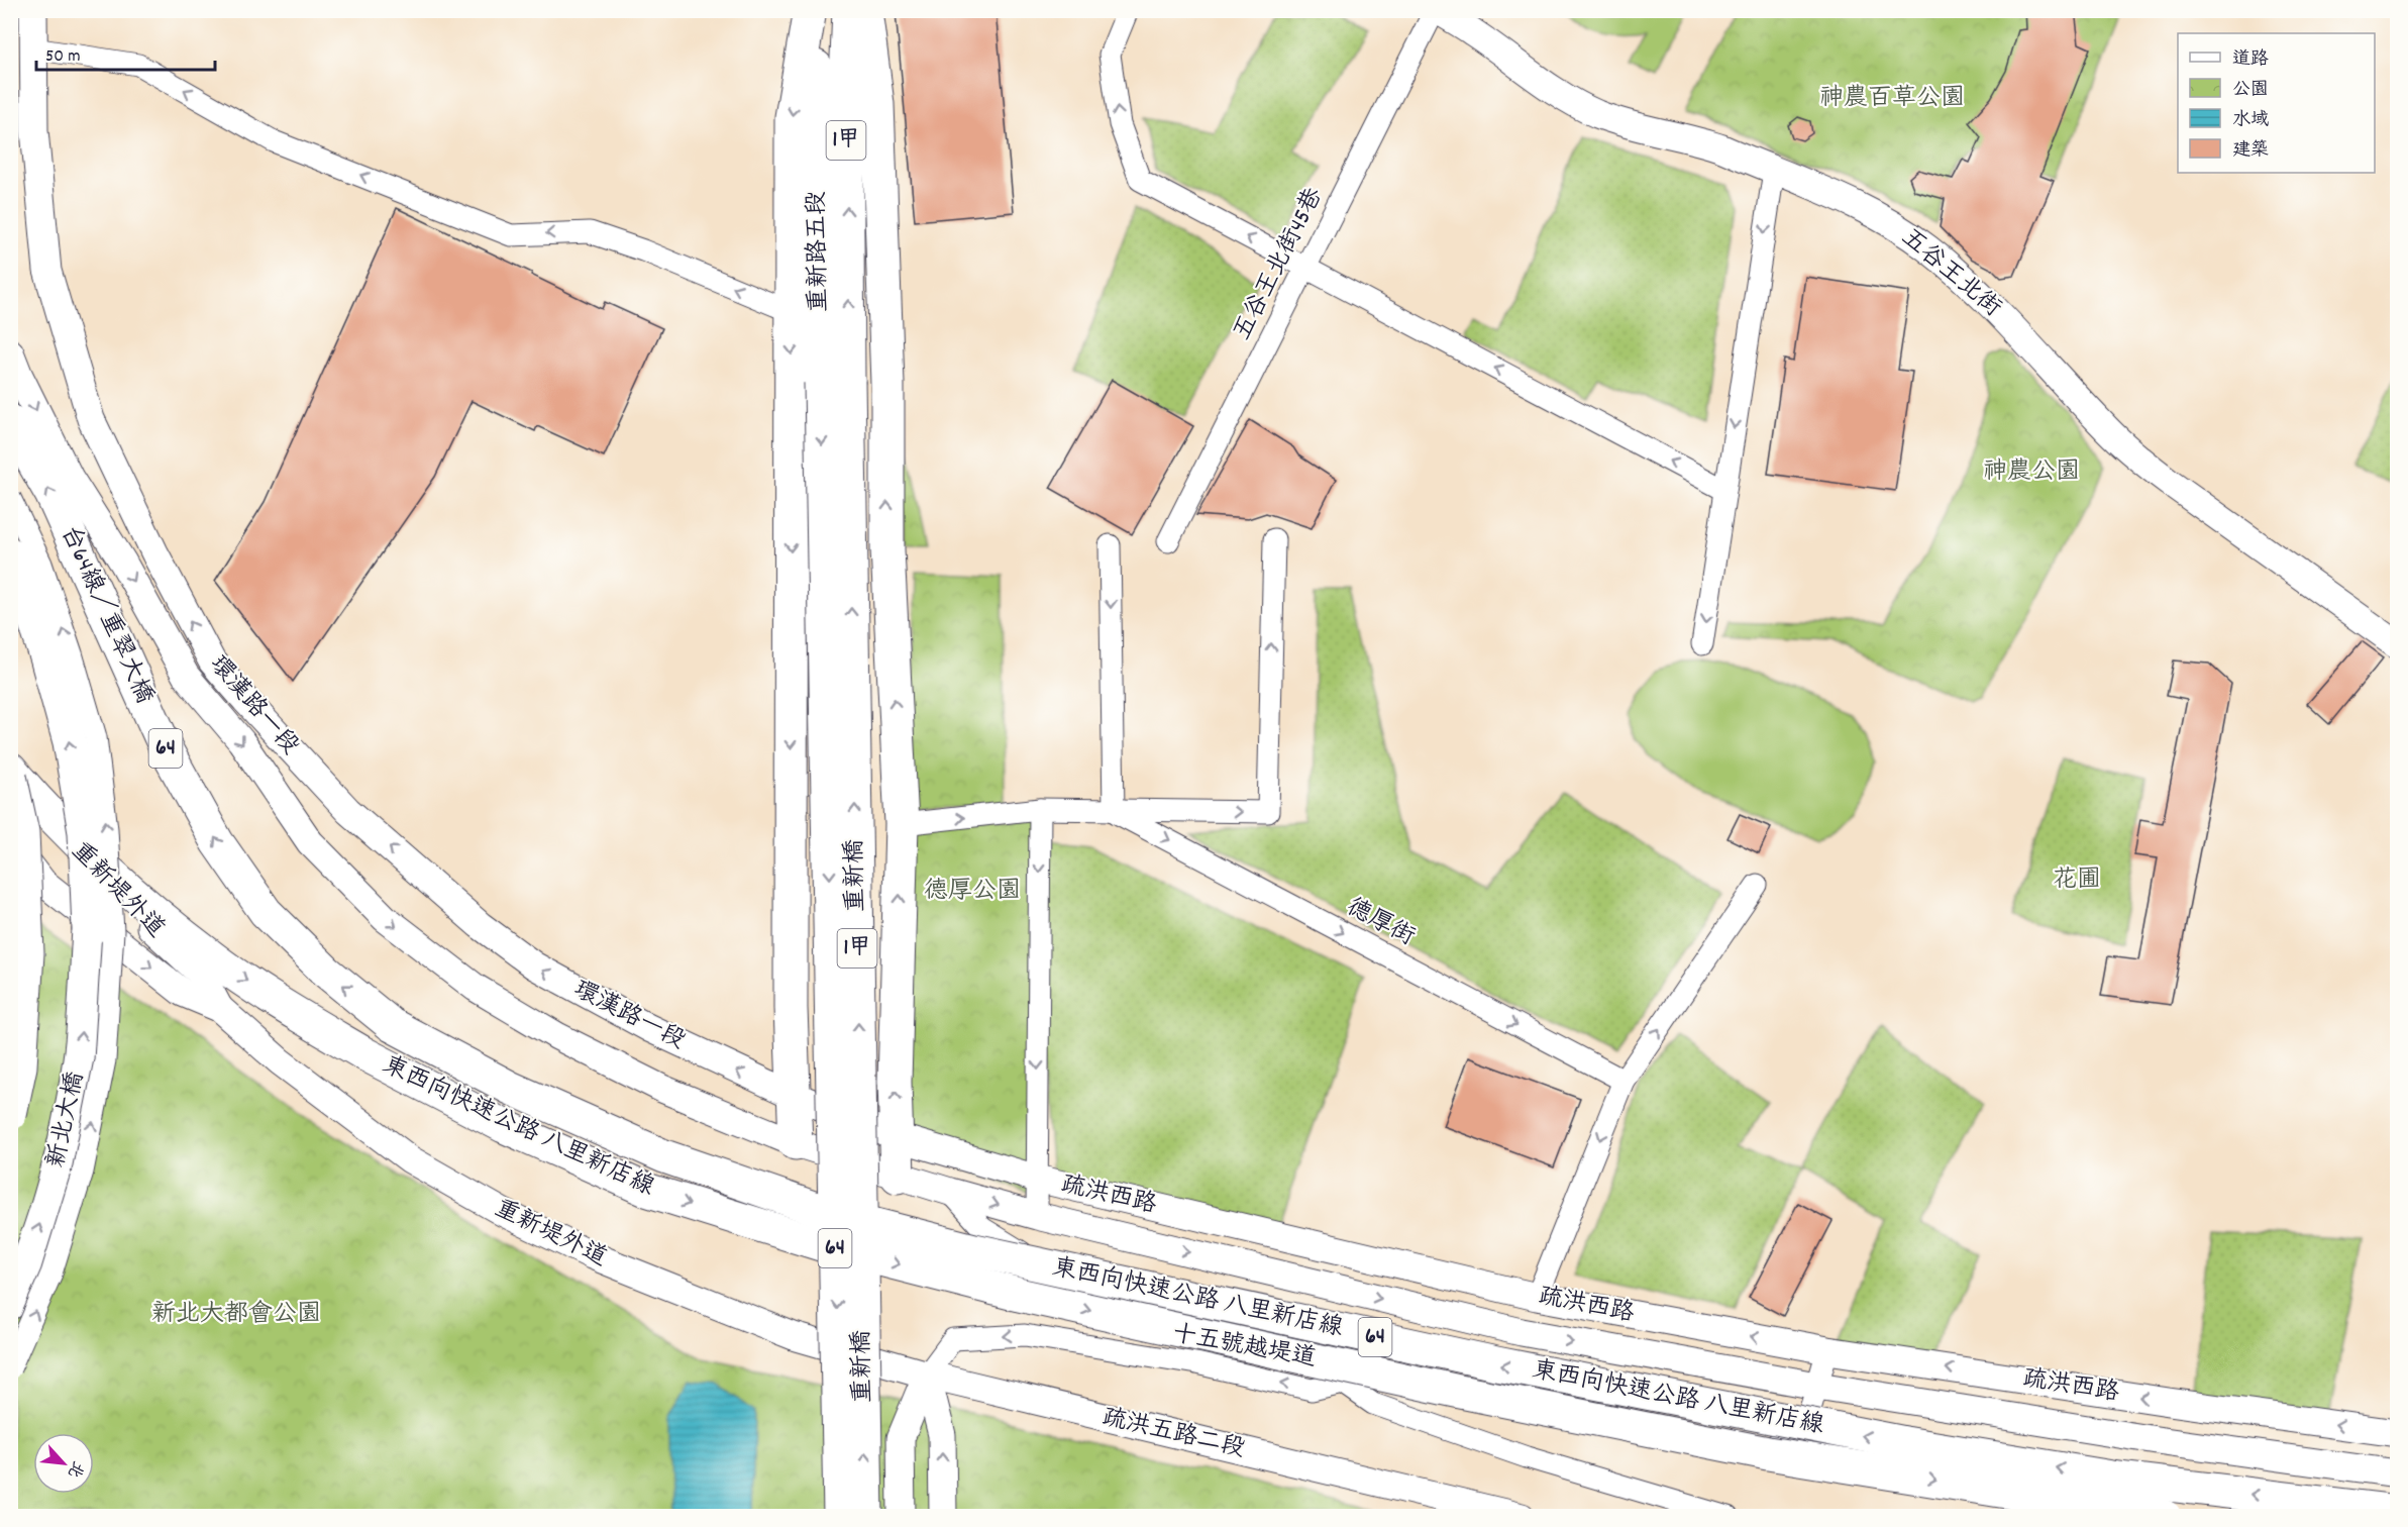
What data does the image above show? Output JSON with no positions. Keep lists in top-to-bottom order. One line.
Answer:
{"streets":{"main road":["1甲","重新路五段","台64線／重翠大橋","64","重新橋","新北大橋","東西向快速公路 八里新店線"],"street":["五谷王北街45巷","五谷王北街","環漢路一段","重新堤外道","德厚街","疏洪西路","十五號越堤道","疏洪五路二段"]},"crossings":[["重新路五段","重新橋"],["五谷王北街45巷","五谷王北街"],["台64線／重翠大橋","東西向快速公路 八里新店線"],["環漢路一段","疏洪西路"],["重新堤外道","十五號越堤道"],["重新堤外道","疏洪五路二段"],["十五號越堤道","疏洪五路二段"]],"one_way":["台64線／重翠大橋","德厚街","十五號越堤道"],"parks":["神農百草公園","神農公園","花圃","德厚公園","新北大都會公園"],"legend":["道路","公園","水域","建築"],"scale_bar":"50 m","north":"bottom right"}
